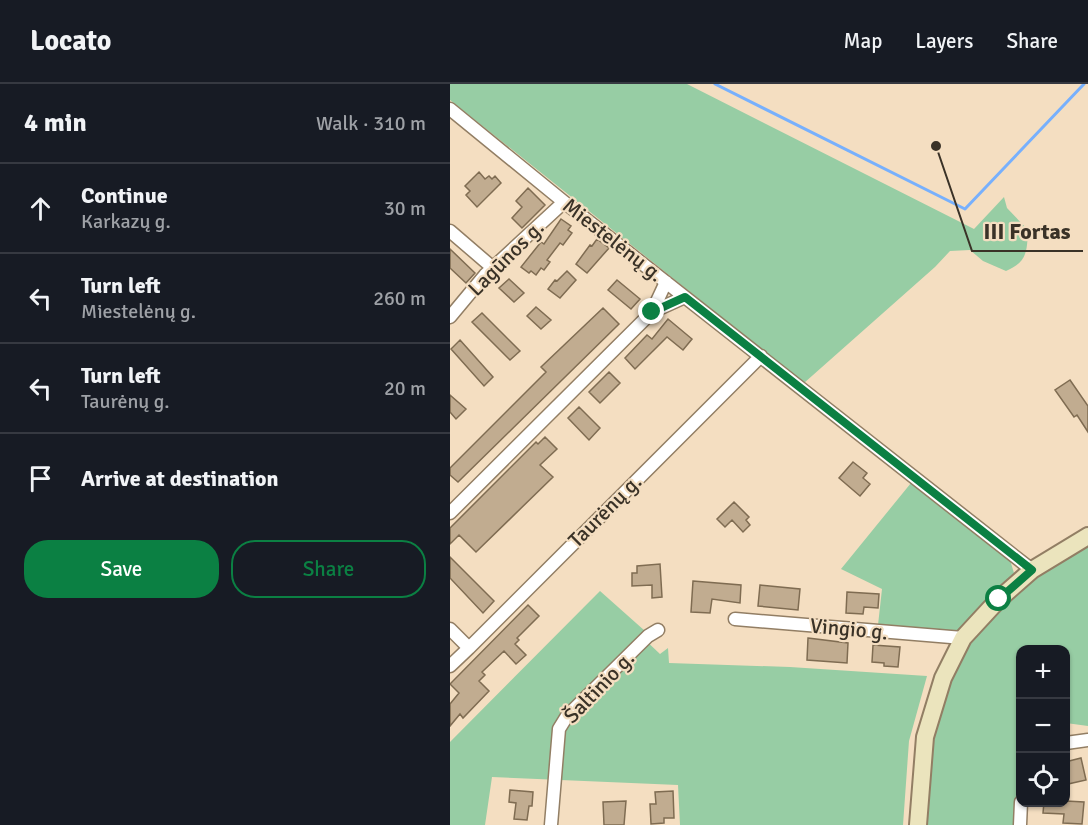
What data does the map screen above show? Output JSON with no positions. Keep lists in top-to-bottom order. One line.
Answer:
{"streets":{"street":["Miestelėnų g.","Lagūnos g.","Taurėnų g.","Vingio g.","Šaltinio g."]},"crossings":[["Miestelėnų g.","Lagūnos g."],["Miestelėnų g.","Taurėnų g."]],"places":["III Fortas"],"page":{"header":"Locato","nav":["Map","Layers","Share"],"heading":["4 min","Walk · 310 m"],"list":[["Continue","Karkazų g.","30 m"],["Turn left","Miestelėnų g.","260 m"],["Turn left","Taurėnų g.","20 m"],"Arrive at destination"],"buttons":["Save","Share"],"map_buttons":["+","−"]}}
